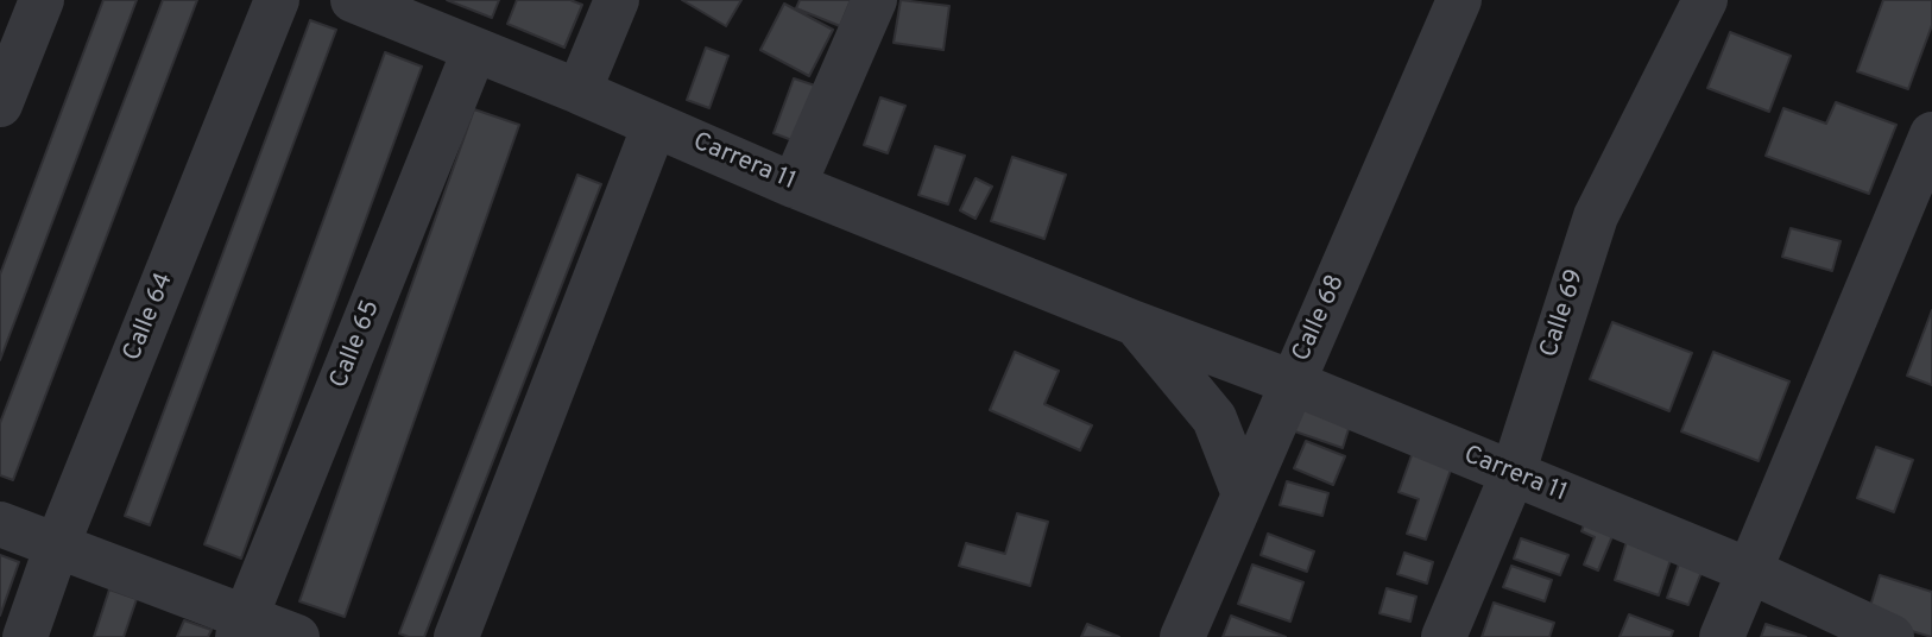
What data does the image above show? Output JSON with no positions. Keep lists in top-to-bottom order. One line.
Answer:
{"streets":{"street":["Carrera 11","Calle 69","Calle 64","Calle 68","Calle 65"]},"crossings":[["Carrera 11","Calle 69"],["Carrera 11","Calle 68"],["Carrera 11","Calle 65"]]}
